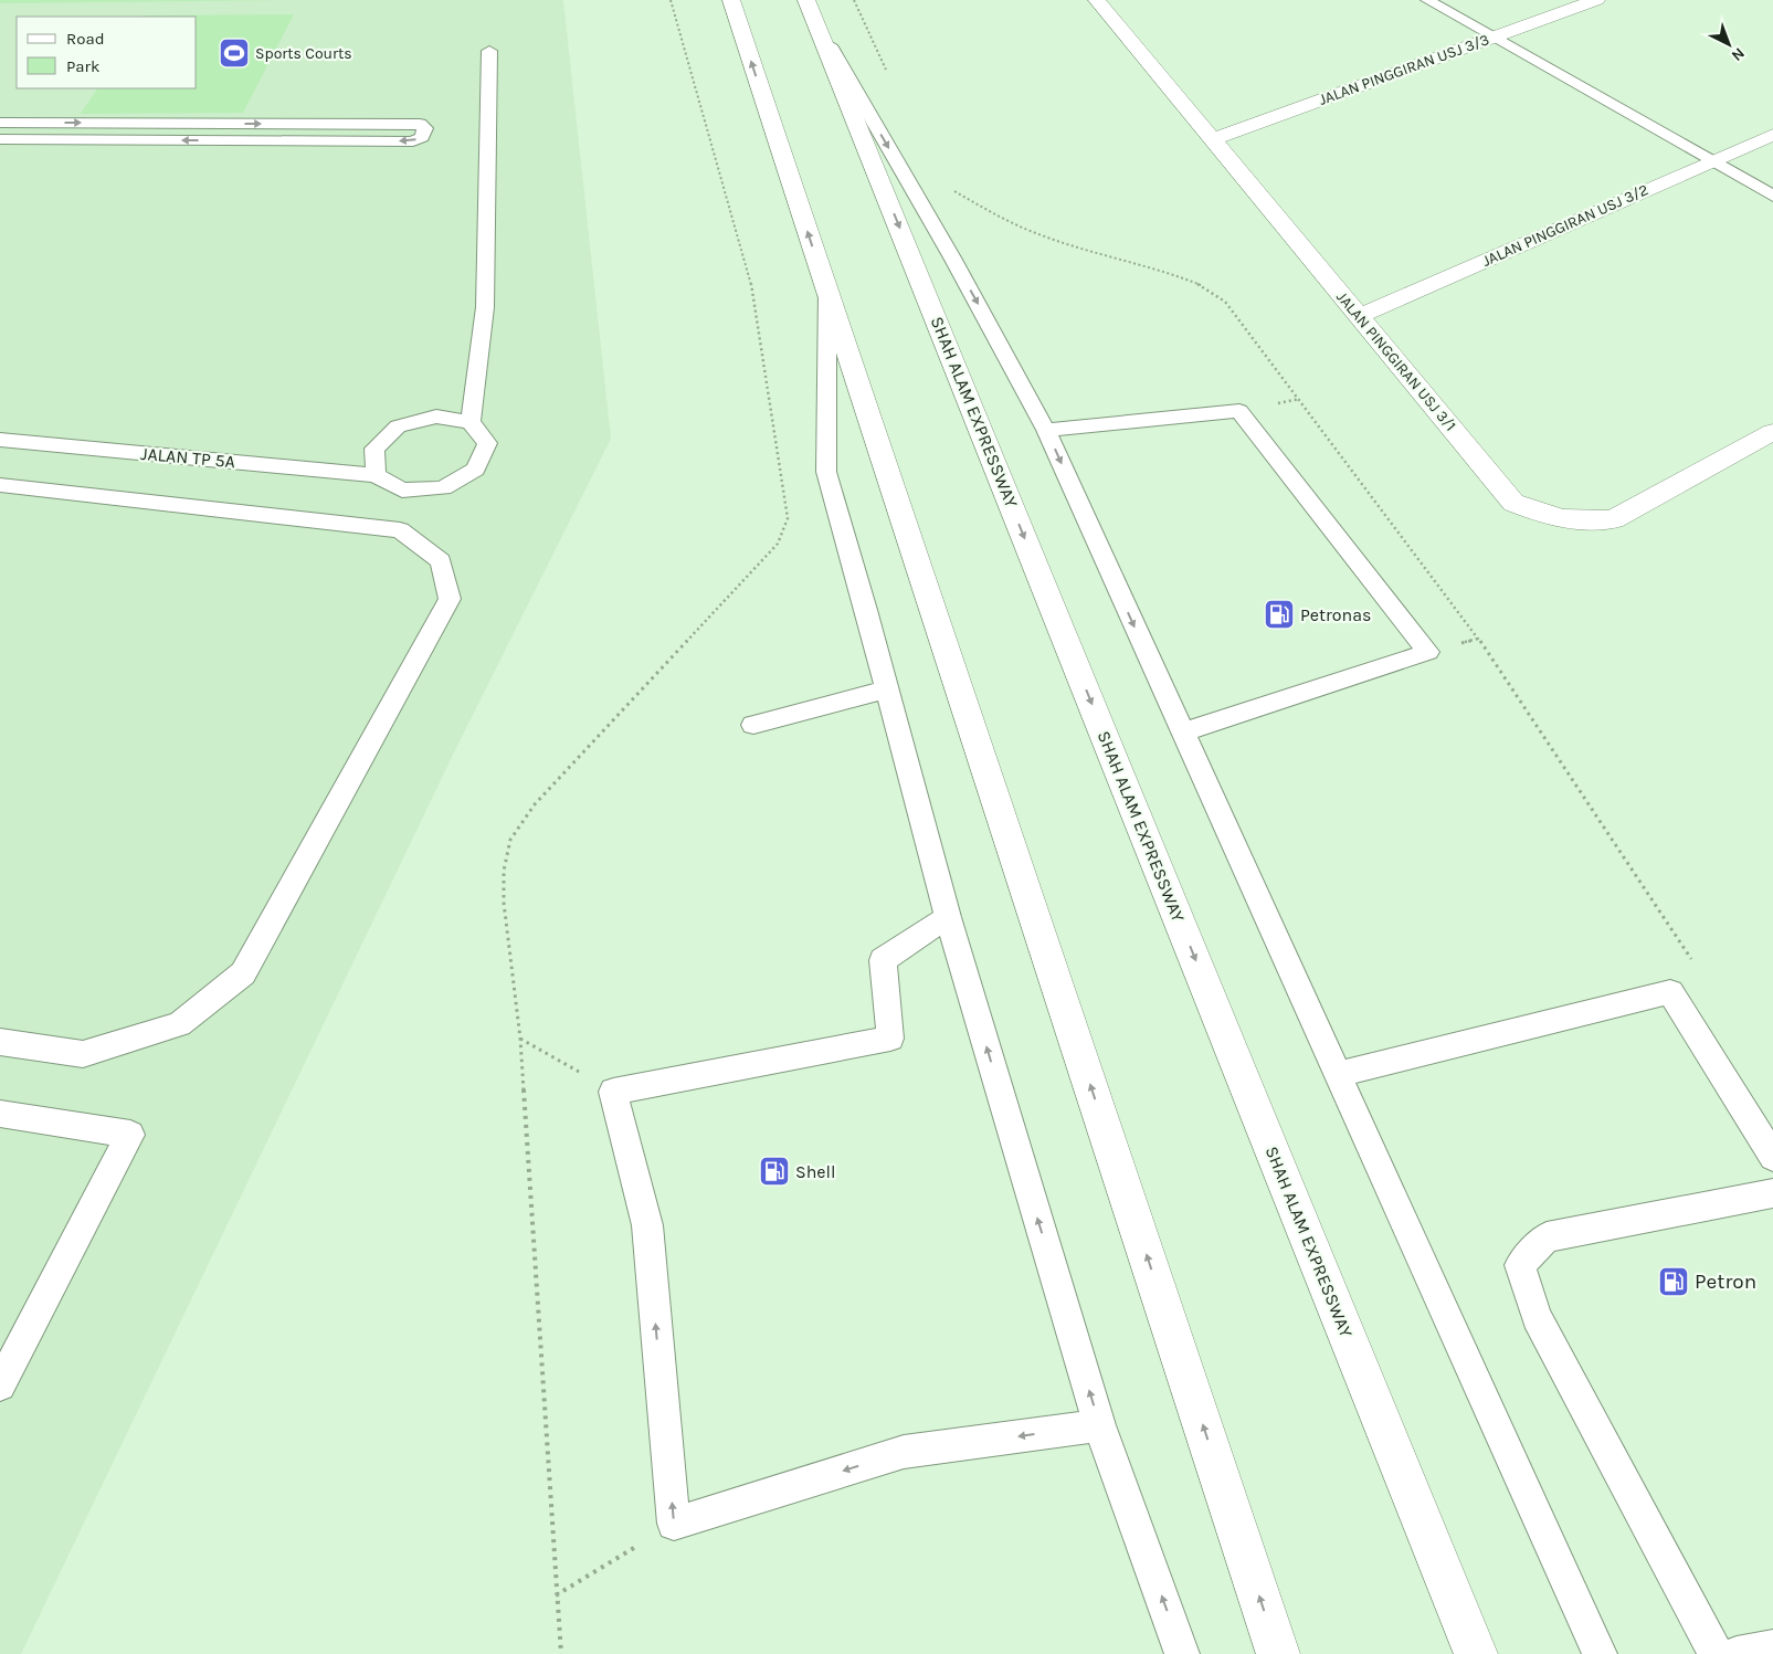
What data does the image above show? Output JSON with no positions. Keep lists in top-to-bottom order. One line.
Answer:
{"streets":{"main road":["JALAN PINGGIRAN USJ 3/3","JALAN PINGGIRAN USJ 3/2","JALAN PINGGIRAN USJ 3/1","SHAH ALAM EXPRESSWAY"],"lane":["JALAN TP 5A"]},"crossings":[["JALAN PINGGIRAN USJ 3/3","JALAN PINGGIRAN USJ 3/1"],["JALAN PINGGIRAN USJ 3/2","JALAN PINGGIRAN USJ 3/1"]],"places":{"sports":["Sports Courts"],"fuel station":["Petronas","Shell","Petron"]},"legend":["Road","Park"],"north":"bottom right"}
